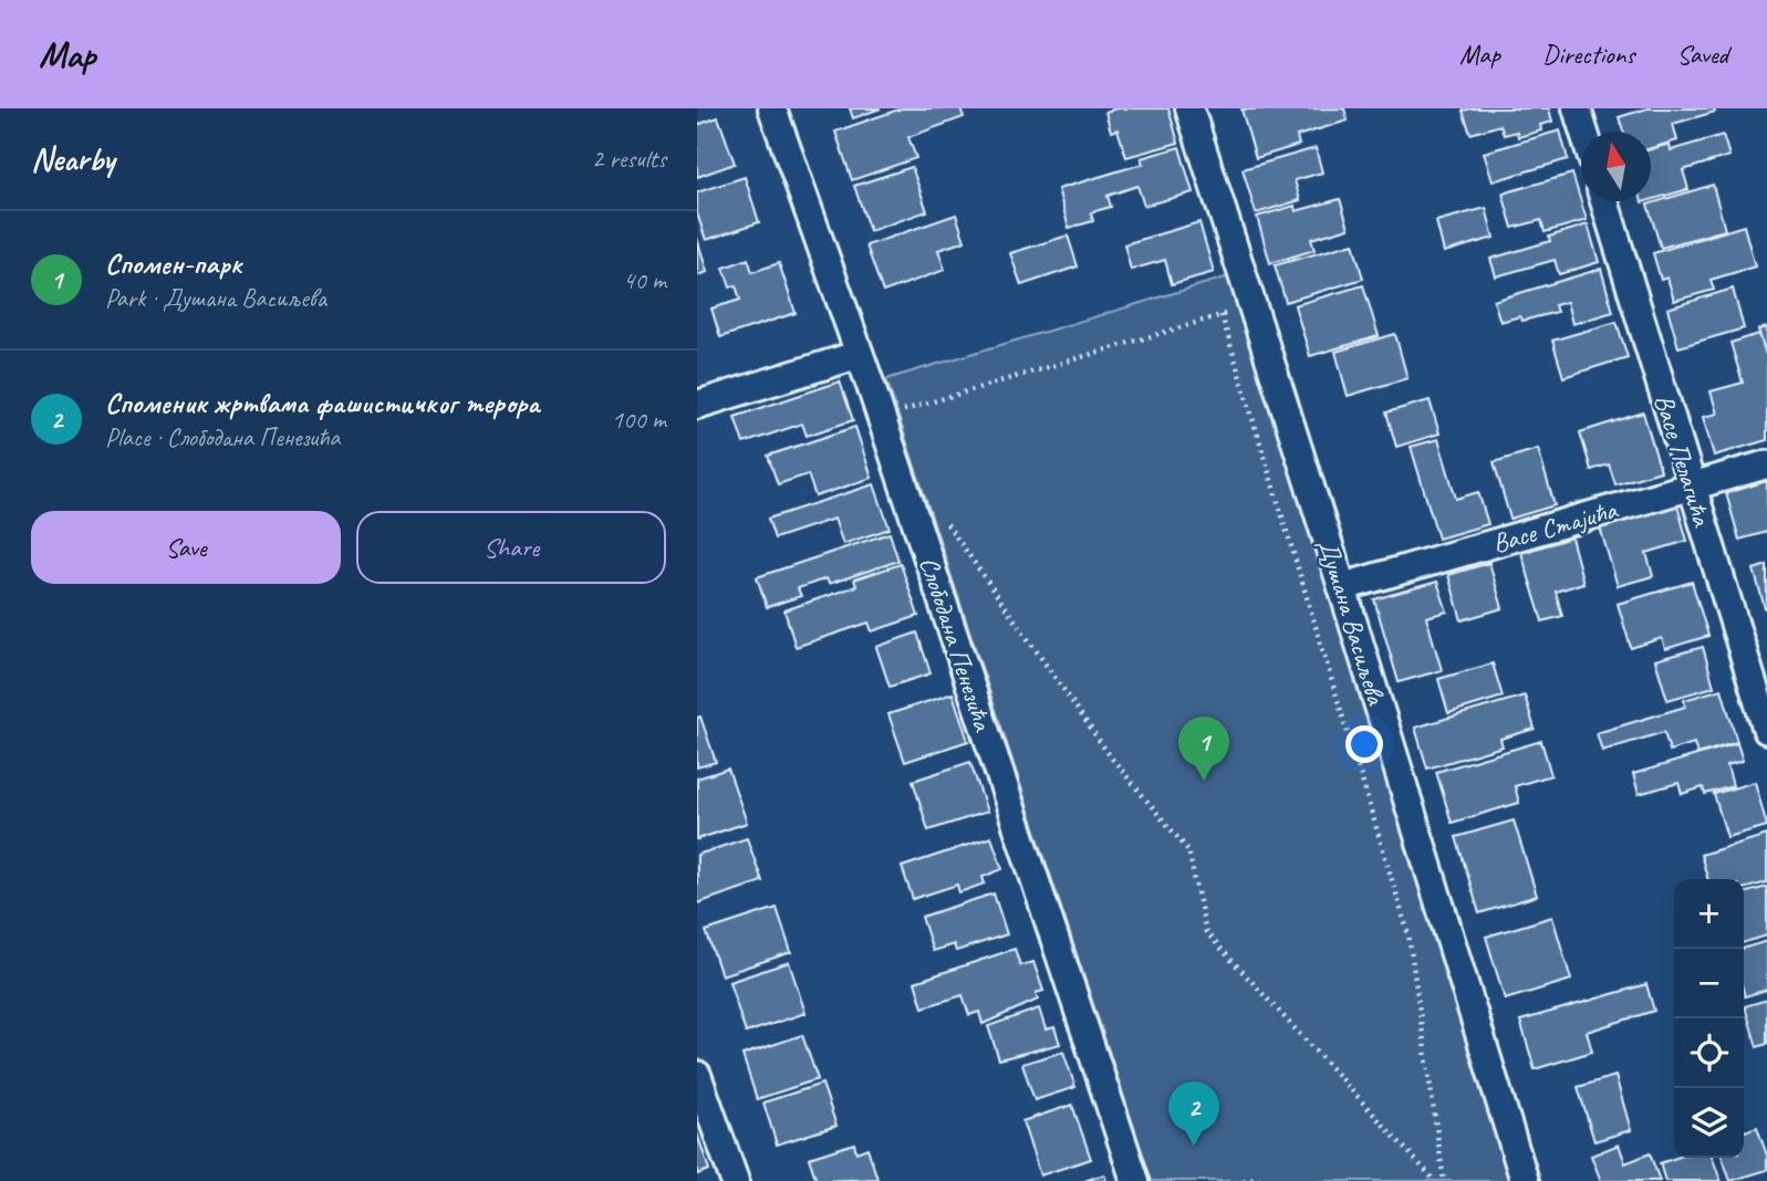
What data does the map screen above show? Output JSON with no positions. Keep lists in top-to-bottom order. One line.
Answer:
{"streets":{"street":["Васе Пелагића","Васе Стајића","Душана Васиљева","Слободана Пенезића"]},"crossings":[["Васе Пелагића","Васе Стајића"],["Васе Стајића","Душана Васиљева"]],"north":"top","page":{"header":"Map","nav":["Map","Directions","Saved"],"heading":["Nearby","2 results"],"list":[{"mark":"1","name":"Спомен-парк","note":"Park · Душана Васиљева","value":"40 m"},{"mark":"2","name":"Споменик жртвама фашистичког терора","note":"Place · Слободана Пенезића","value":"100 m"}],"buttons":["Save","Share"],"pins":["1","2"],"map_buttons":["+","−"]}}
